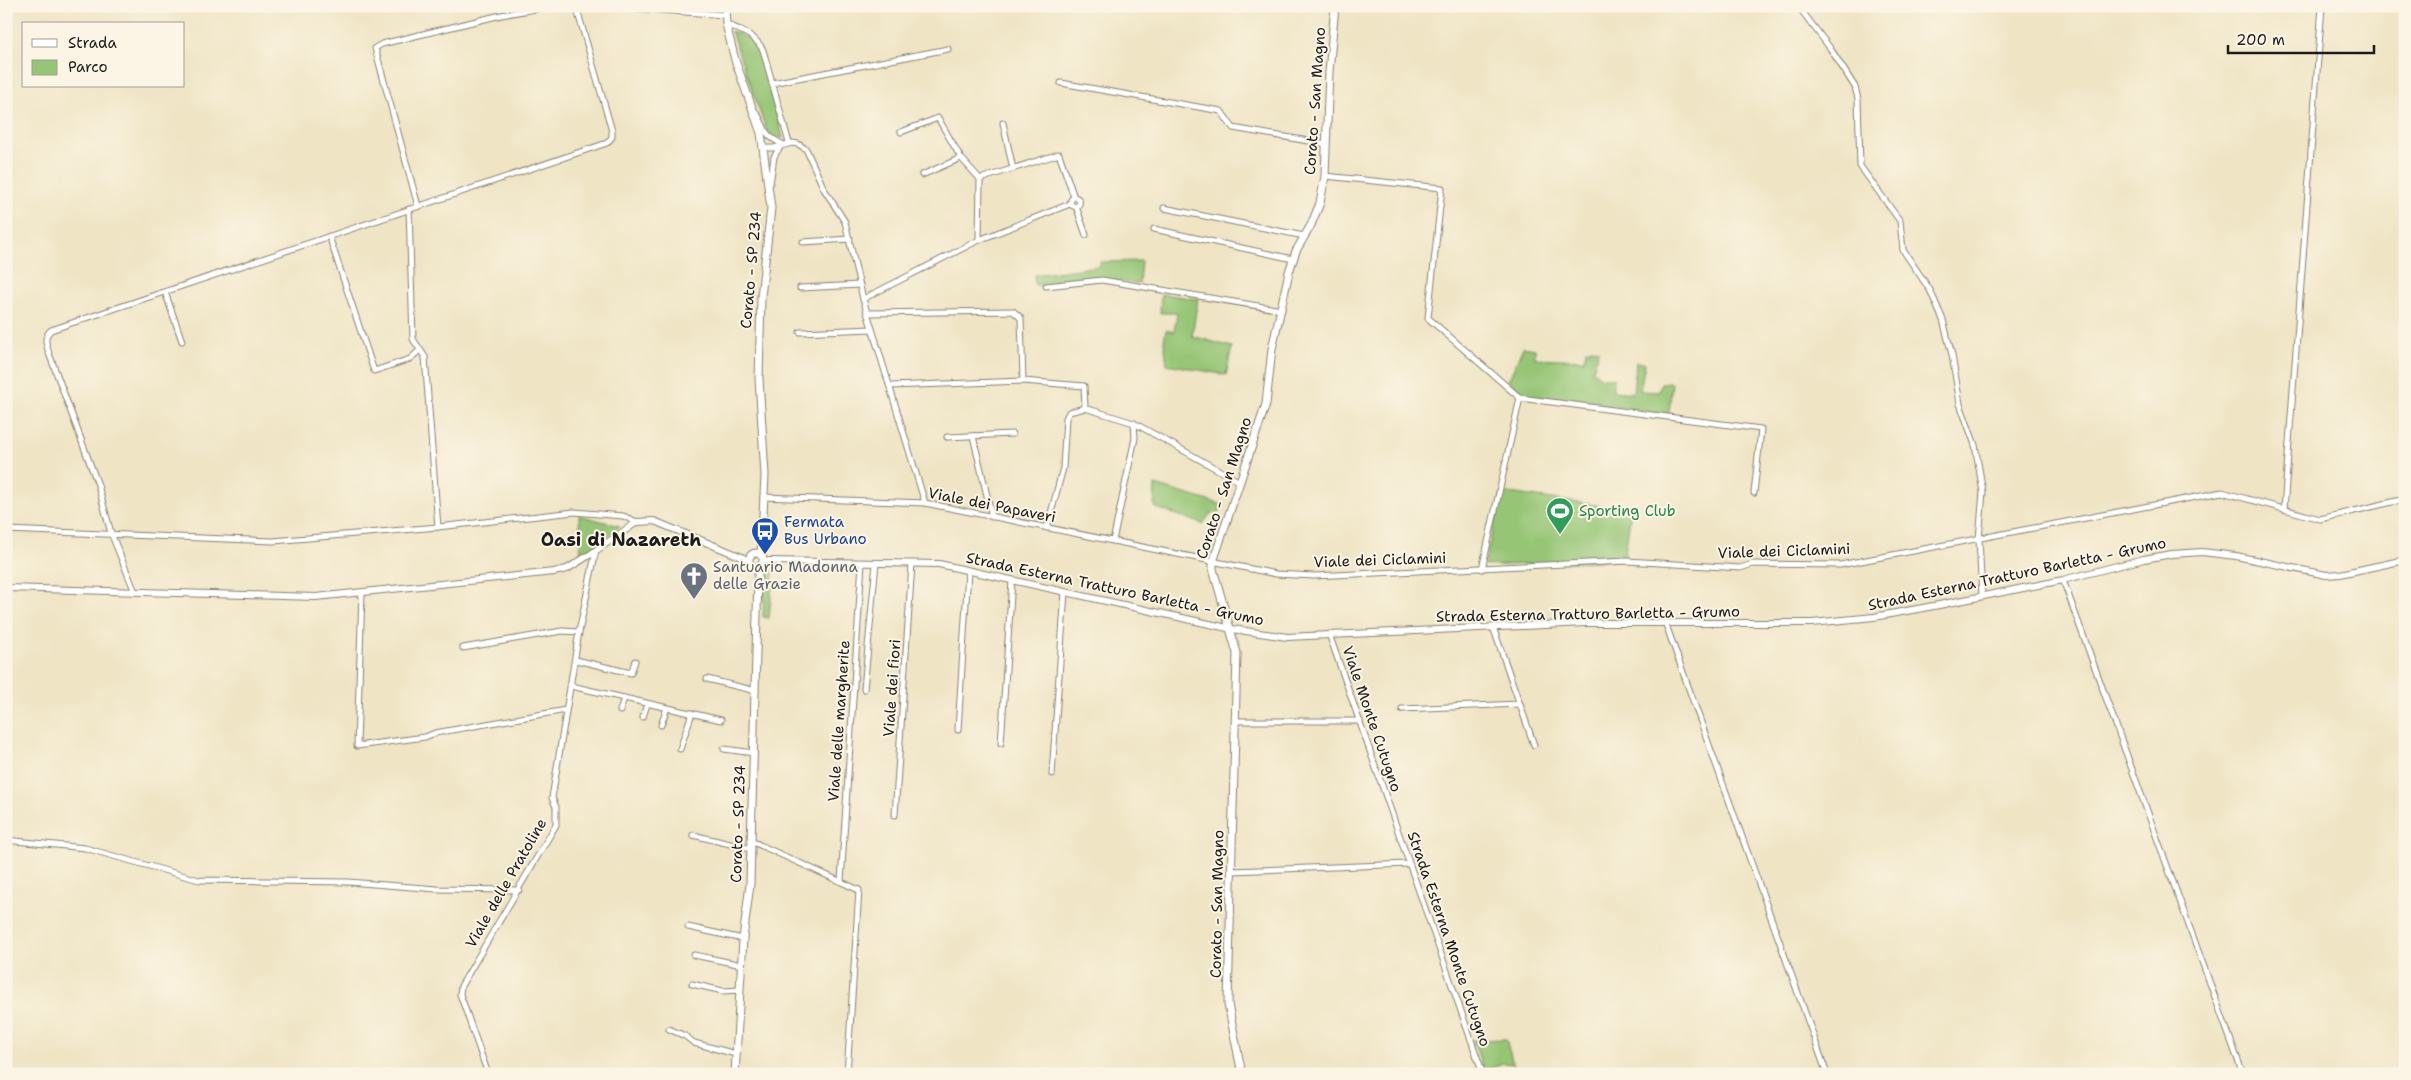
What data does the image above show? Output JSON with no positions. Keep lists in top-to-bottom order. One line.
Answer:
{"streets":{"main road":["Corato - San Magno","Corato - SP 234"],"street":["Viale dei Papaveri","Viale dei Ciclamini","Strada Esterna Tratturo Barletta - Grumo","Viale dei fiori","Viale Monte Cutugno","Viale delle margherite","Viale delle Pratoline","Strada Esterna Monte Cutugno"]},"crossings":[["Corato - San Magno","Viale dei Papaveri"],["Corato - San Magno","Viale dei Ciclamini"],["Corato - San Magno","Strada Esterna Tratturo Barletta - Grumo"],["Corato - SP 234","Viale dei Papaveri"],["Corato - SP 234","Strada Esterna Tratturo Barletta - Grumo"],["Viale dei Papaveri","Viale dei Ciclamini"],["Strada Esterna Tratturo Barletta - Grumo","Viale dei fiori"],["Strada Esterna Tratturo Barletta - Grumo","Viale Monte Cutugno"],["Strada Esterna Tratturo Barletta - Grumo","Viale delle margherite"],["Viale Monte Cutugno","Strada Esterna Monte Cutugno"]],"districts":["Oasi di Nazareth"],"places":{"sports":["Sporting Club"],"bus stop":["Fermata Bus Urbano"],"church":["Santuario Madonna delle Grazie"]},"legend":["Strada","Parco"],"scale_bar":"200 m"}
